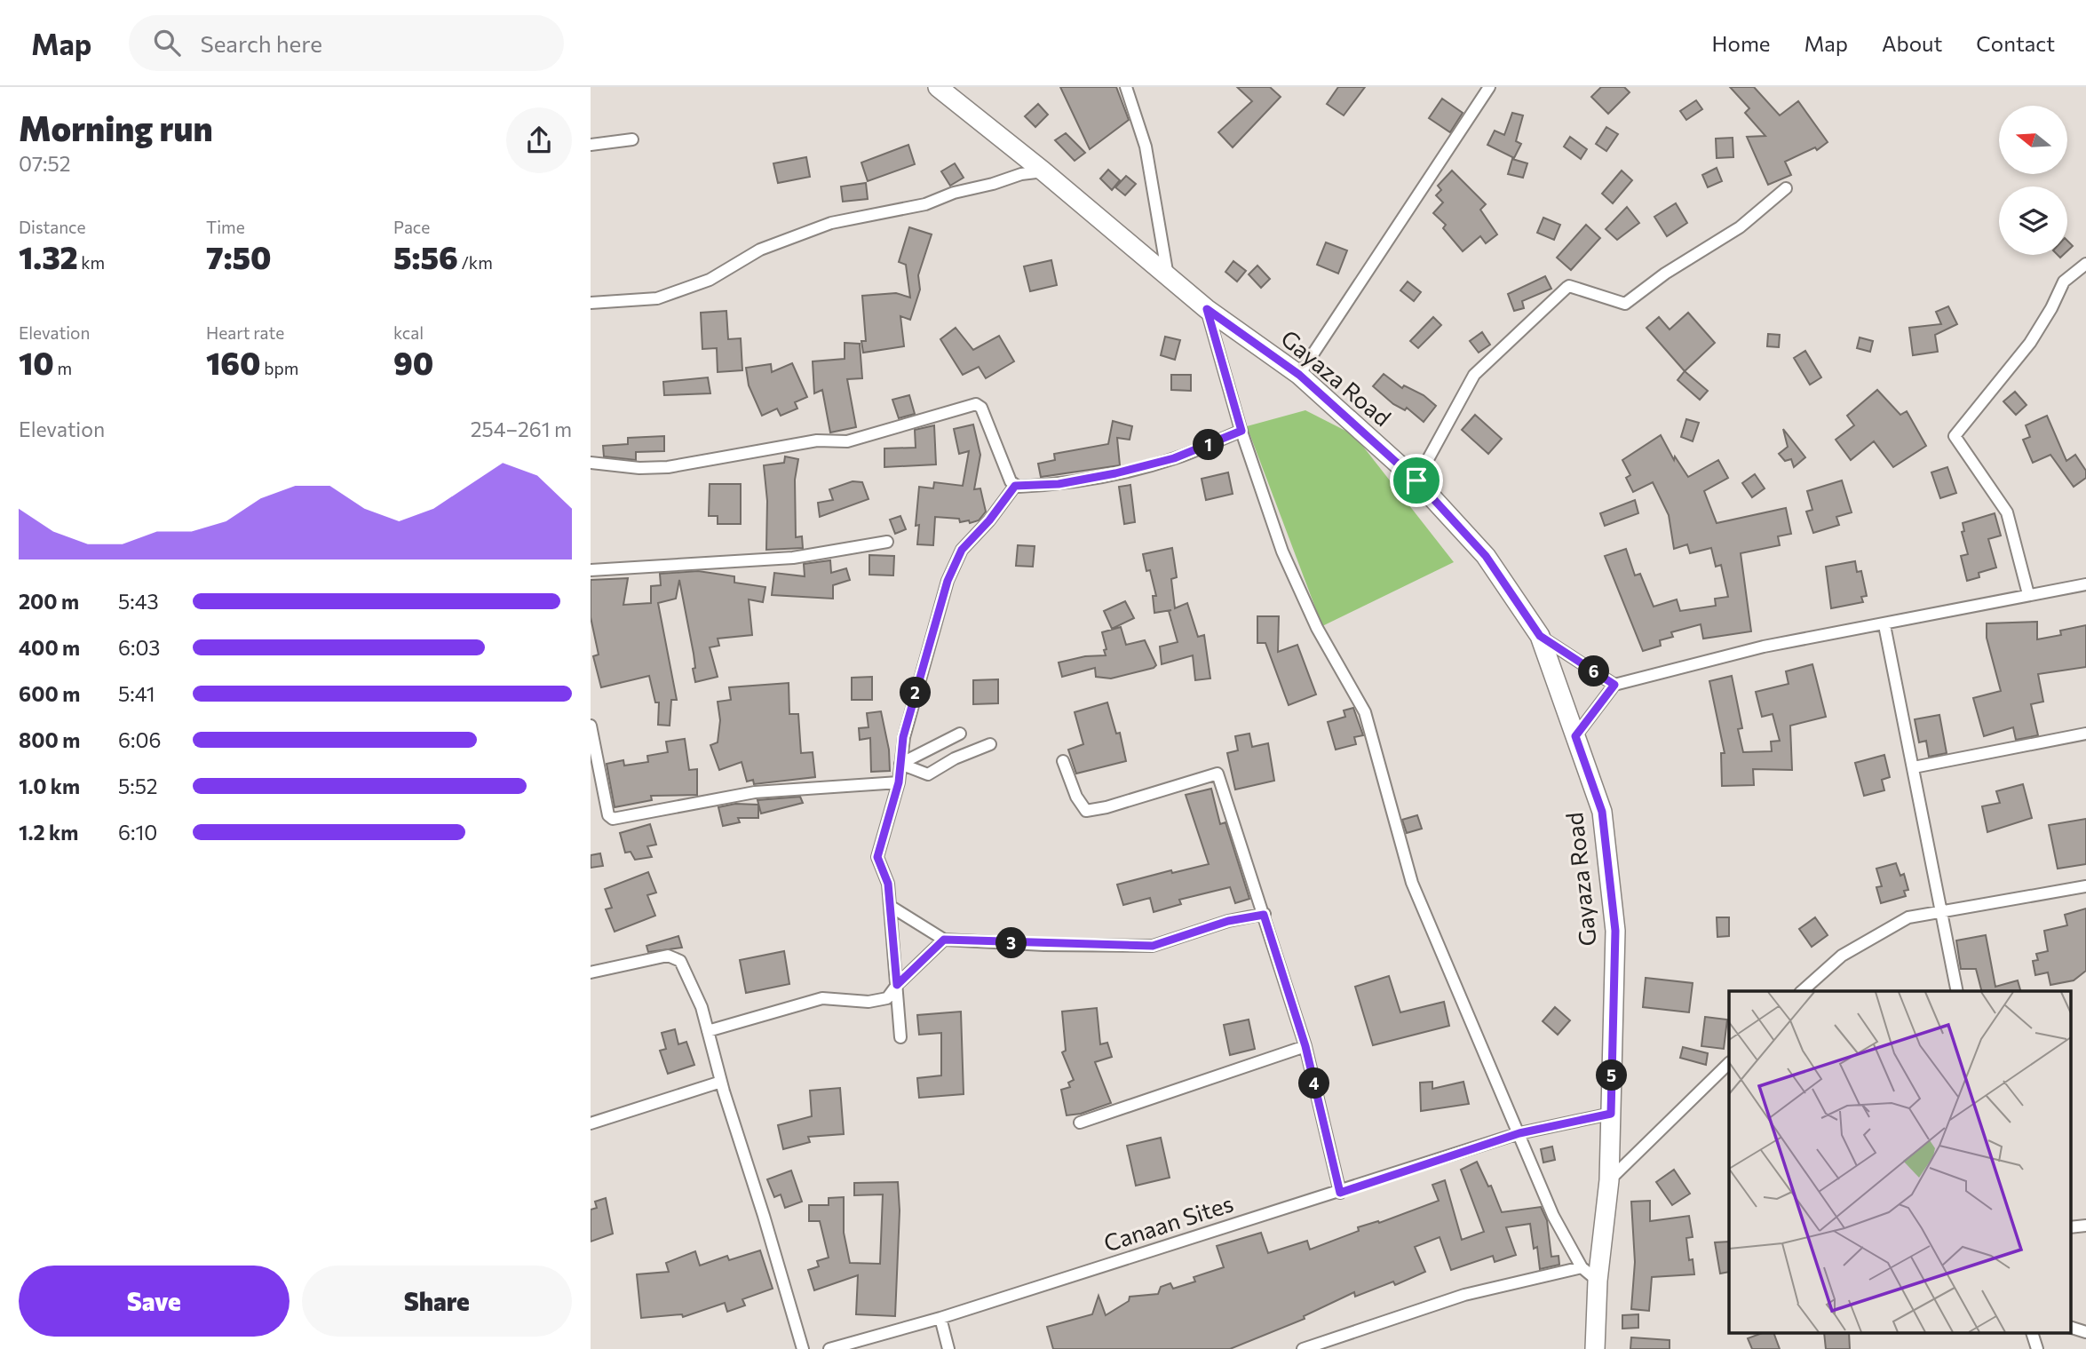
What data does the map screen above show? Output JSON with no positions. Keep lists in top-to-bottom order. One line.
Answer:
{"streets":{"main road":["Gayaza Road"],"street":["Canaan Sites"]},"crossings":[["Gayaza Road","Canaan Sites"]],"north":"left","page":{"header":"Map","search":"Search here","nav":["Home","Map","About","Contact"],"heading":["Morning run","07:52"],"stats":[["Distance","1.32 km"],["Time","7:50"],["Pace","5:56 /km"],["Elevation","10 m"],["Heart rate","160 bpm"],["kcal","90"]],"chart":["Elevation","254–261 m"],"pins":["1","6","2","3","5","4"],"list":[{"name":"200 m","note":"5:43"},{"name":"400 m","note":"6:03"},{"name":"600 m","note":"5:41"},{"name":"800 m","note":"6:06"},{"name":"1.0 km","note":"5:52"},{"name":"1.2 km","note":"6:10"}],"buttons":["Save","Share"]}}
